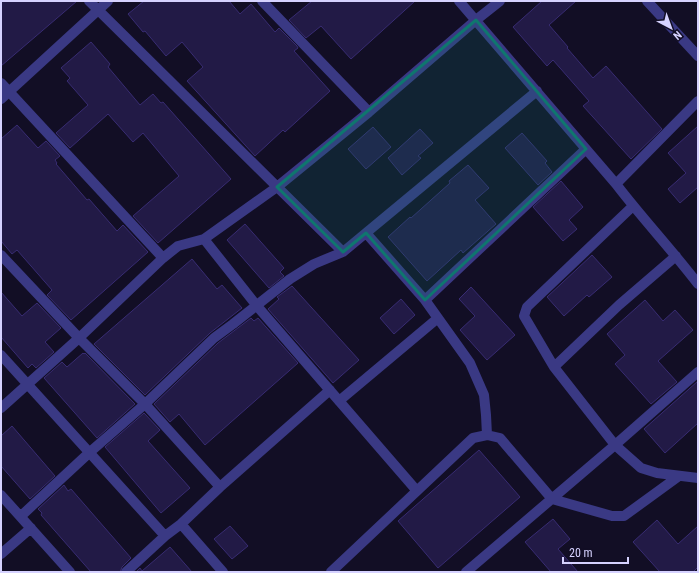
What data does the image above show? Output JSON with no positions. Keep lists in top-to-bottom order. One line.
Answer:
{"scale_bar":"20 m","north":"bottom right"}
